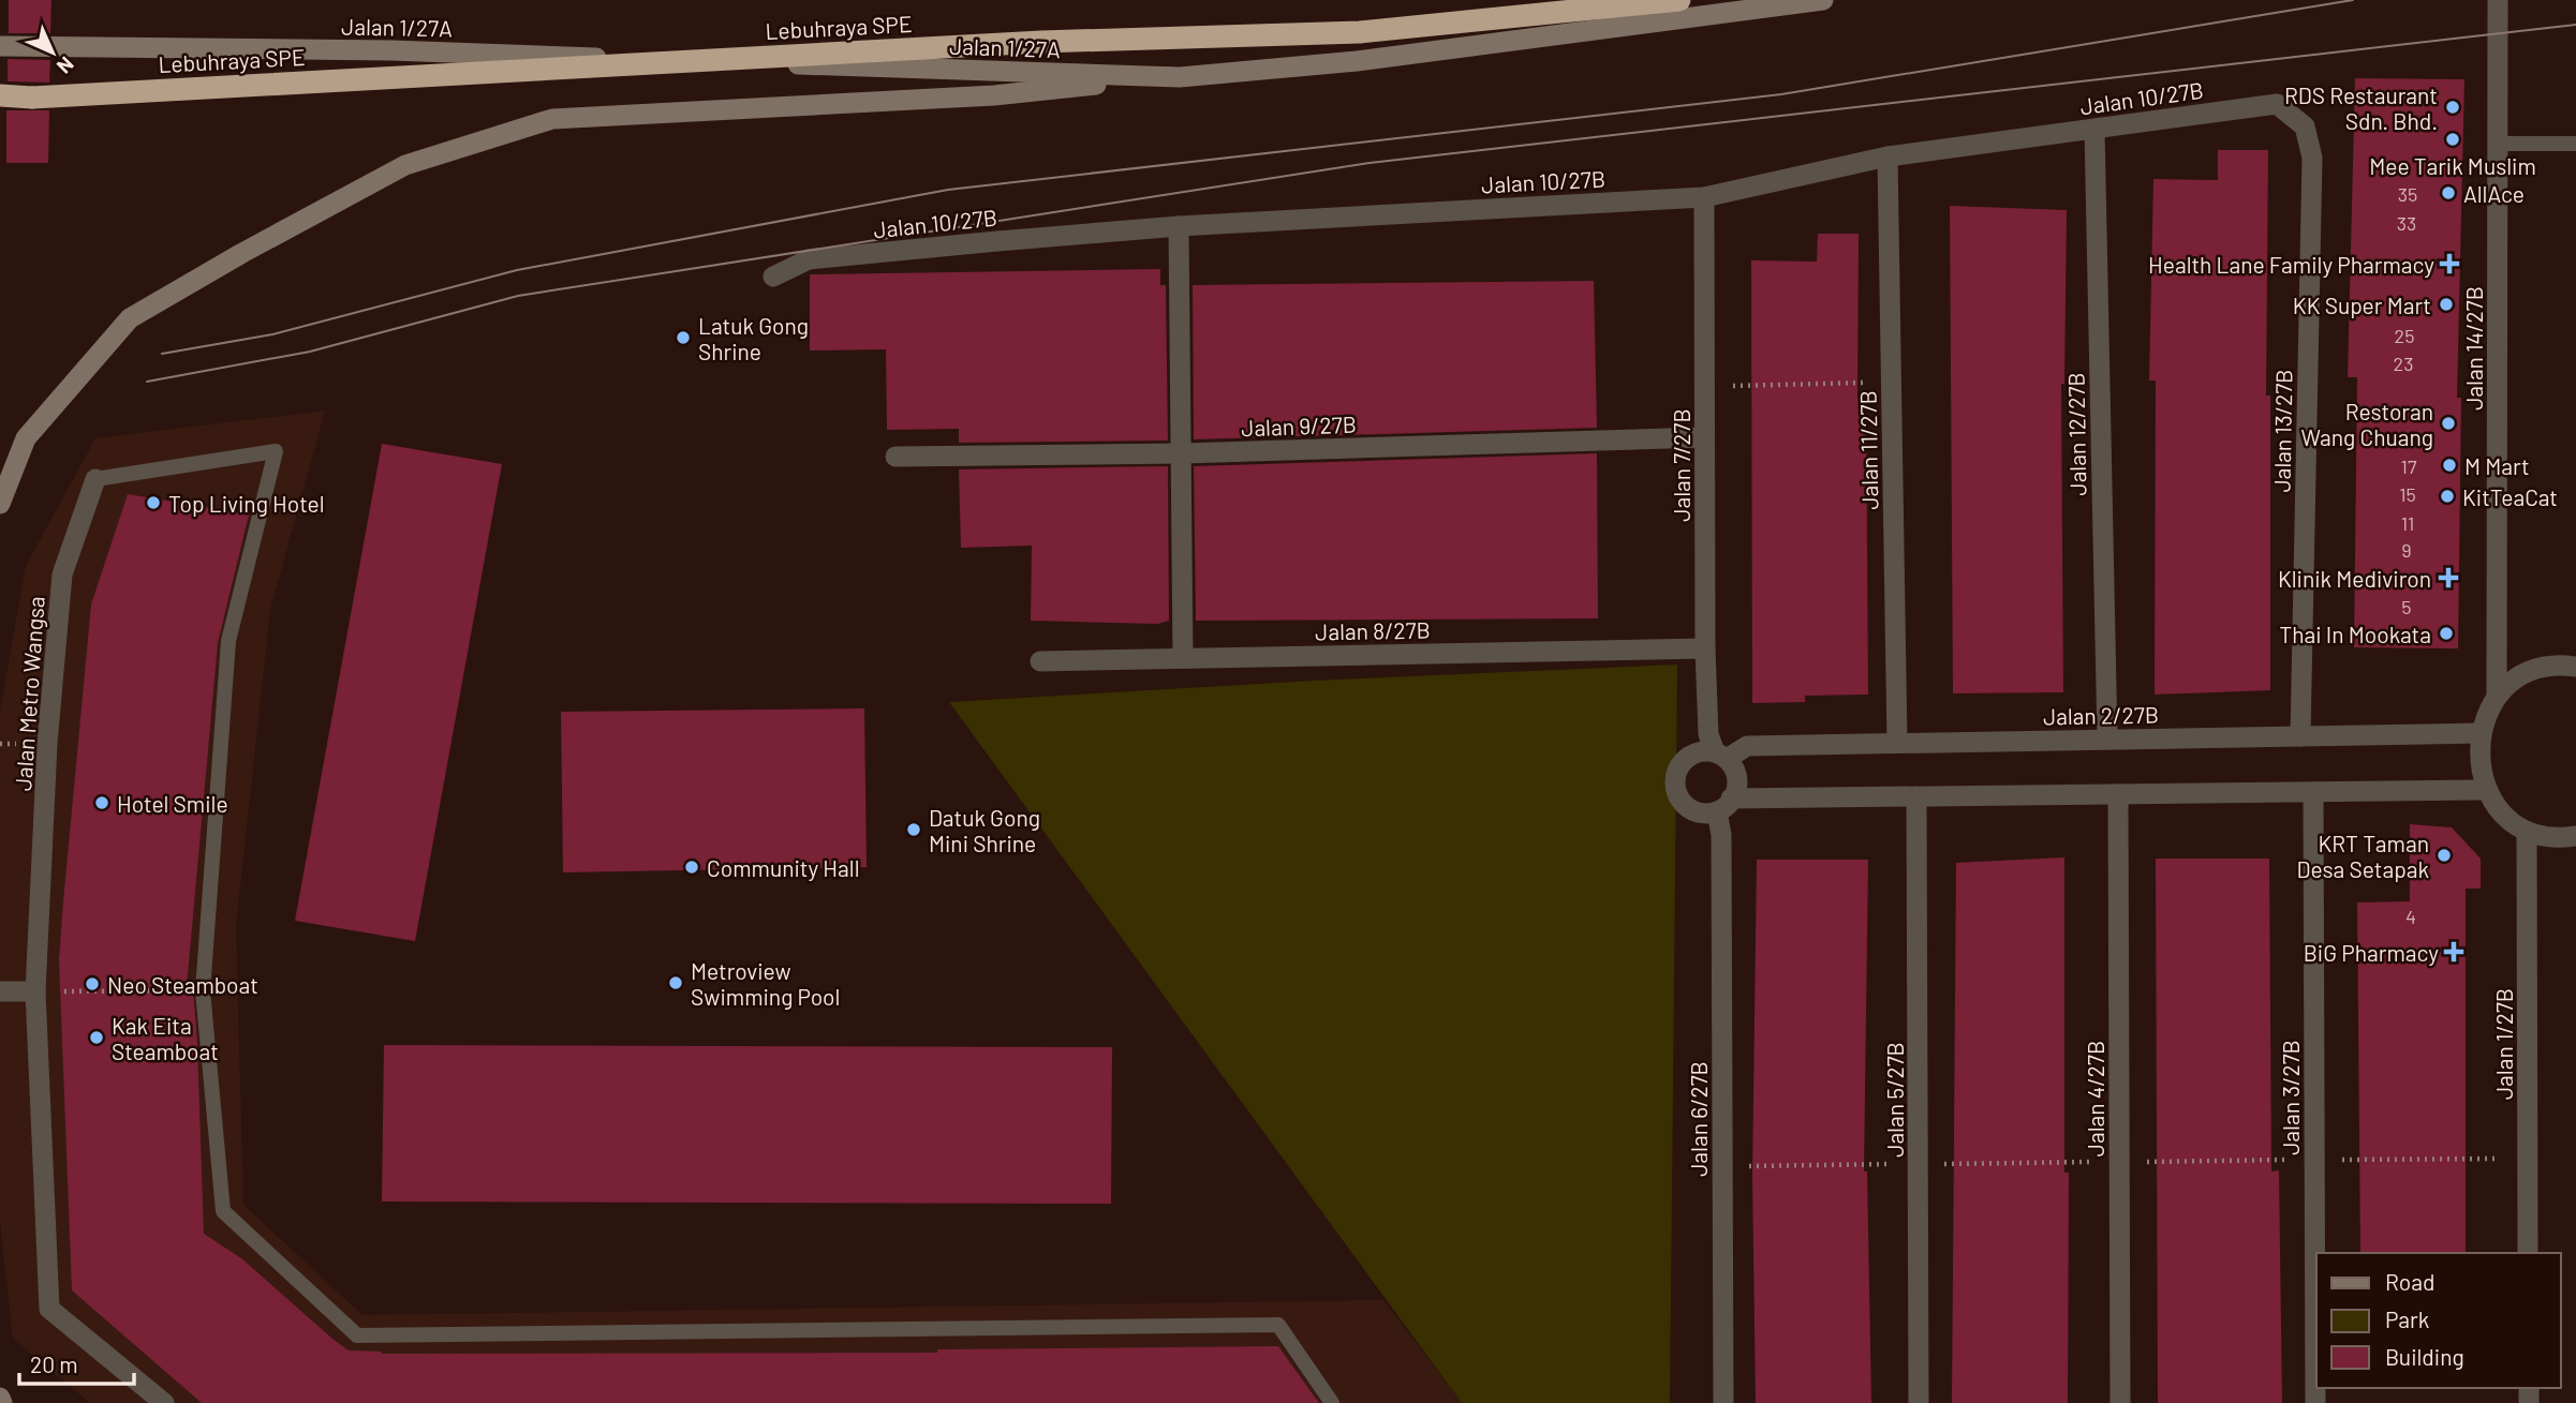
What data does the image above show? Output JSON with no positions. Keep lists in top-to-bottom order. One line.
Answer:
{"streets":{"highway":["Lebuhraya SPE"],"main road":["Jalan 1/27A"],"street":["Jalan 10/27B","Jalan 14/27B","Jalan 9/27B","Jalan 13/27B","Jalan 12/27B","Jalan 11/27B","Jalan 7/27B","Jalan 8/27B","Jalan Metro Wangsa","Jalan 2/27B","Jalan 1/27B","Jalan 3/27B","Jalan 4/27B","Jalan 5/27B","Jalan 6/27B"]},"crossings":[["Jalan 10/27B","Jalan 13/27B"],["Jalan 10/27B","Jalan 12/27B"],["Jalan 10/27B","Jalan 11/27B"],["Jalan 10/27B","Jalan 7/27B"],["Jalan 9/27B","Jalan 7/27B"],["Jalan 13/27B","Jalan 2/27B"],["Jalan 12/27B","Jalan 2/27B"],["Jalan 11/27B","Jalan 2/27B"],["Jalan 7/27B","Jalan 8/27B"],["Jalan 7/27B","Jalan 2/27B"],["Jalan 7/27B","Jalan 6/27B"],["Jalan 2/27B","Jalan 6/27B"]],"places":{"other":["RDS Restaurant Sdn. Bhd.","Mee Tarik Muslim","AllAce","KK Super Mart","Latuk Gong Shrine","Restoran Wang Chuang","M Mart","KitTeaCat","Top Living Hotel","Thai In Mookata","Hotel Smile","Datuk Gong Mini Shrine","KRT Taman Desa Setapak","Community Hall","Metroview Swimming Pool","Neo Steamboat","Kak Eita Steamboat"],"health":["Health Lane Family Pharmacy","Klinik Mediviron","BiG Pharmacy"]},"house_numbers":["35","33","25","23","17","15","11","9","5","4"],"legend":["Road","Park","Building"],"scale_bar":"20 m","north":"bottom right"}
